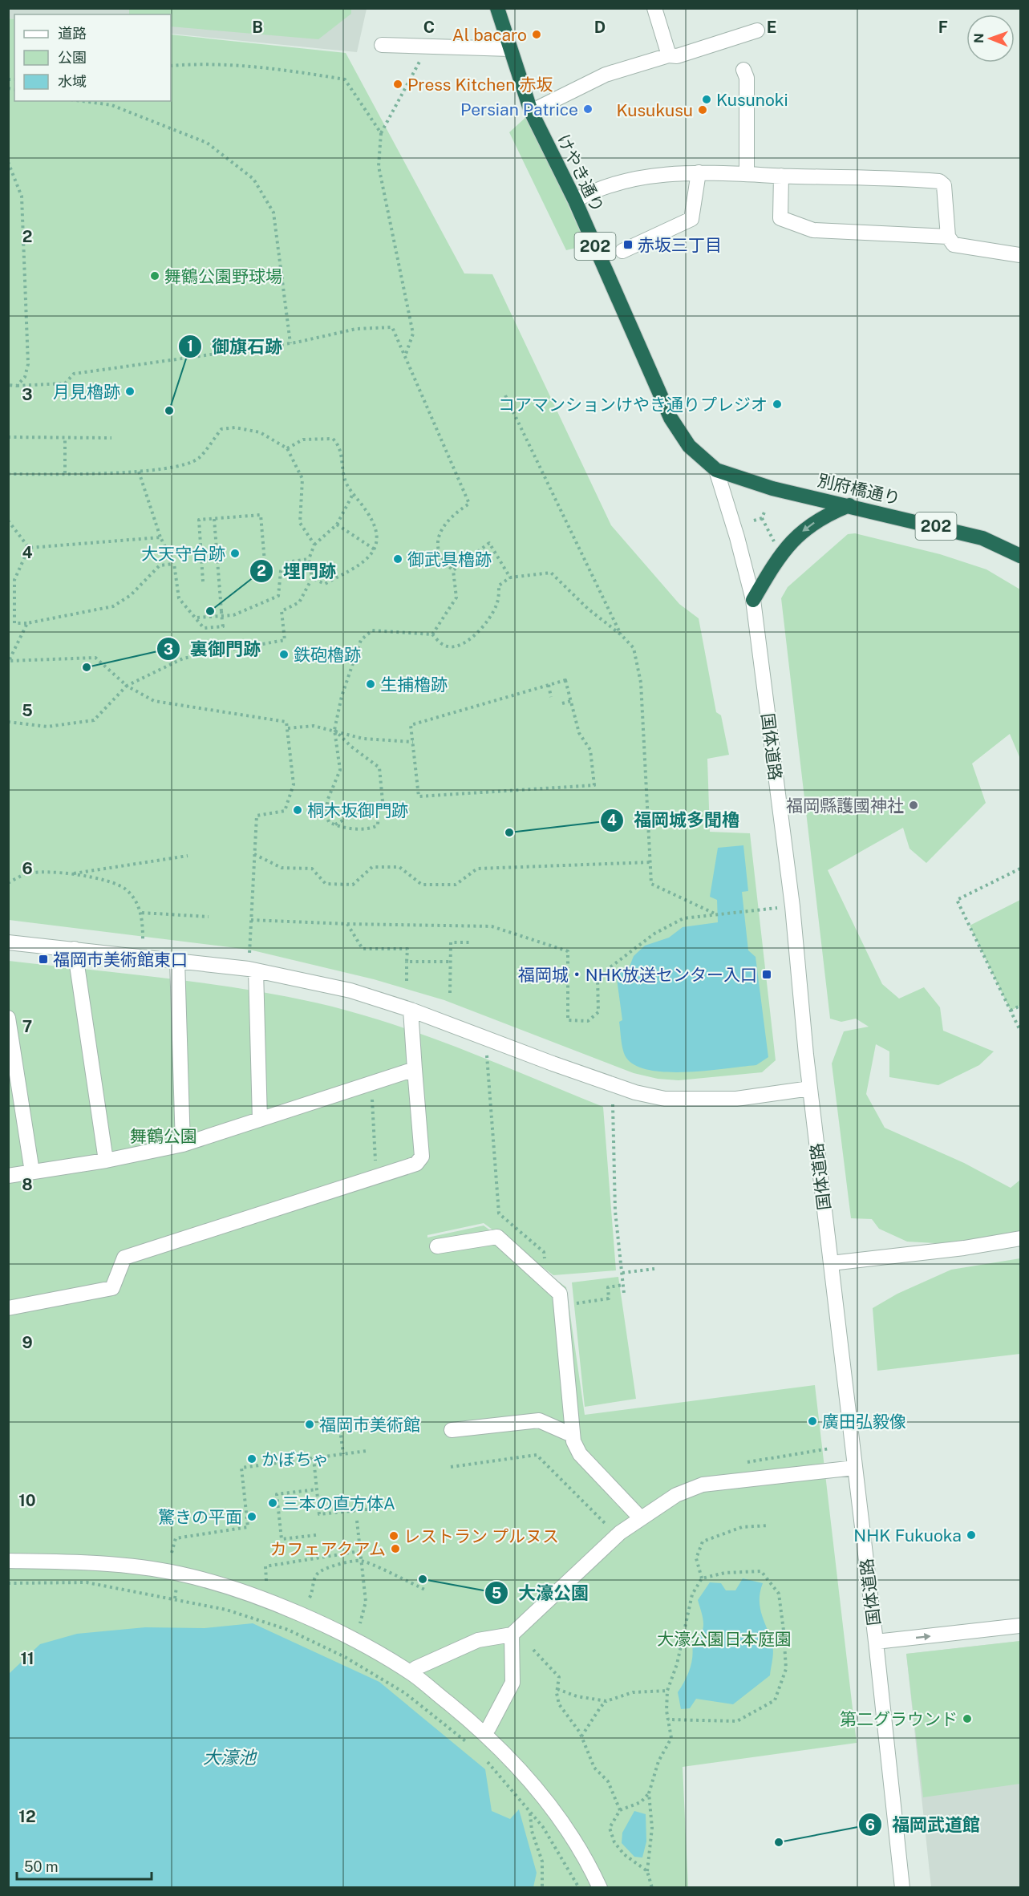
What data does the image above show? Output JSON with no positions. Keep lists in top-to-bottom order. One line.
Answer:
{"streets":{"highway":["けやき通り","202","別府橋通り"],"street":["国体道路"]},"crossings":[["けやき通り","別府橋通り"],["けやき通り","国体道路"],["別府橋通り","国体道路"]],"water":["大濠池"],"parks":["舞鶴公園","大濠公園日本庭園"],"places":{"other":["Al bacaro","Press Kitchen 赤坂","Kusunoki","Persian Patrice","Kusukusu","舞鶴公園野球場","月見櫓跡","コアマンションけやき通りプレジオ","御旗石跡","大天守台跡","御武具櫓跡","埋門跡","鉄砲櫓跡","裏御門跡","生捕櫓跡","福岡縣護國神社","桐木坂御門跡","福岡城多聞櫓","廣田弘毅像","福岡市美術館","かぼちゃ","三本の直方体A","驚きの平面","NHK Fukuoka","レストラン プルヌス","カフェアクアム","大濠公園","第二グラウンド","福岡武道館"],"transit":["赤坂三丁目","福岡市美術館東口","福岡城・NHK放送センター入口"]},"legend":["道路","公園","水域"],"scale_bar":"50 m","north":"left","grid":{"columns":["B","C","D","E","F"],"rows":["2","3","4","5","6","7","8","9","10","11","12"]}}
